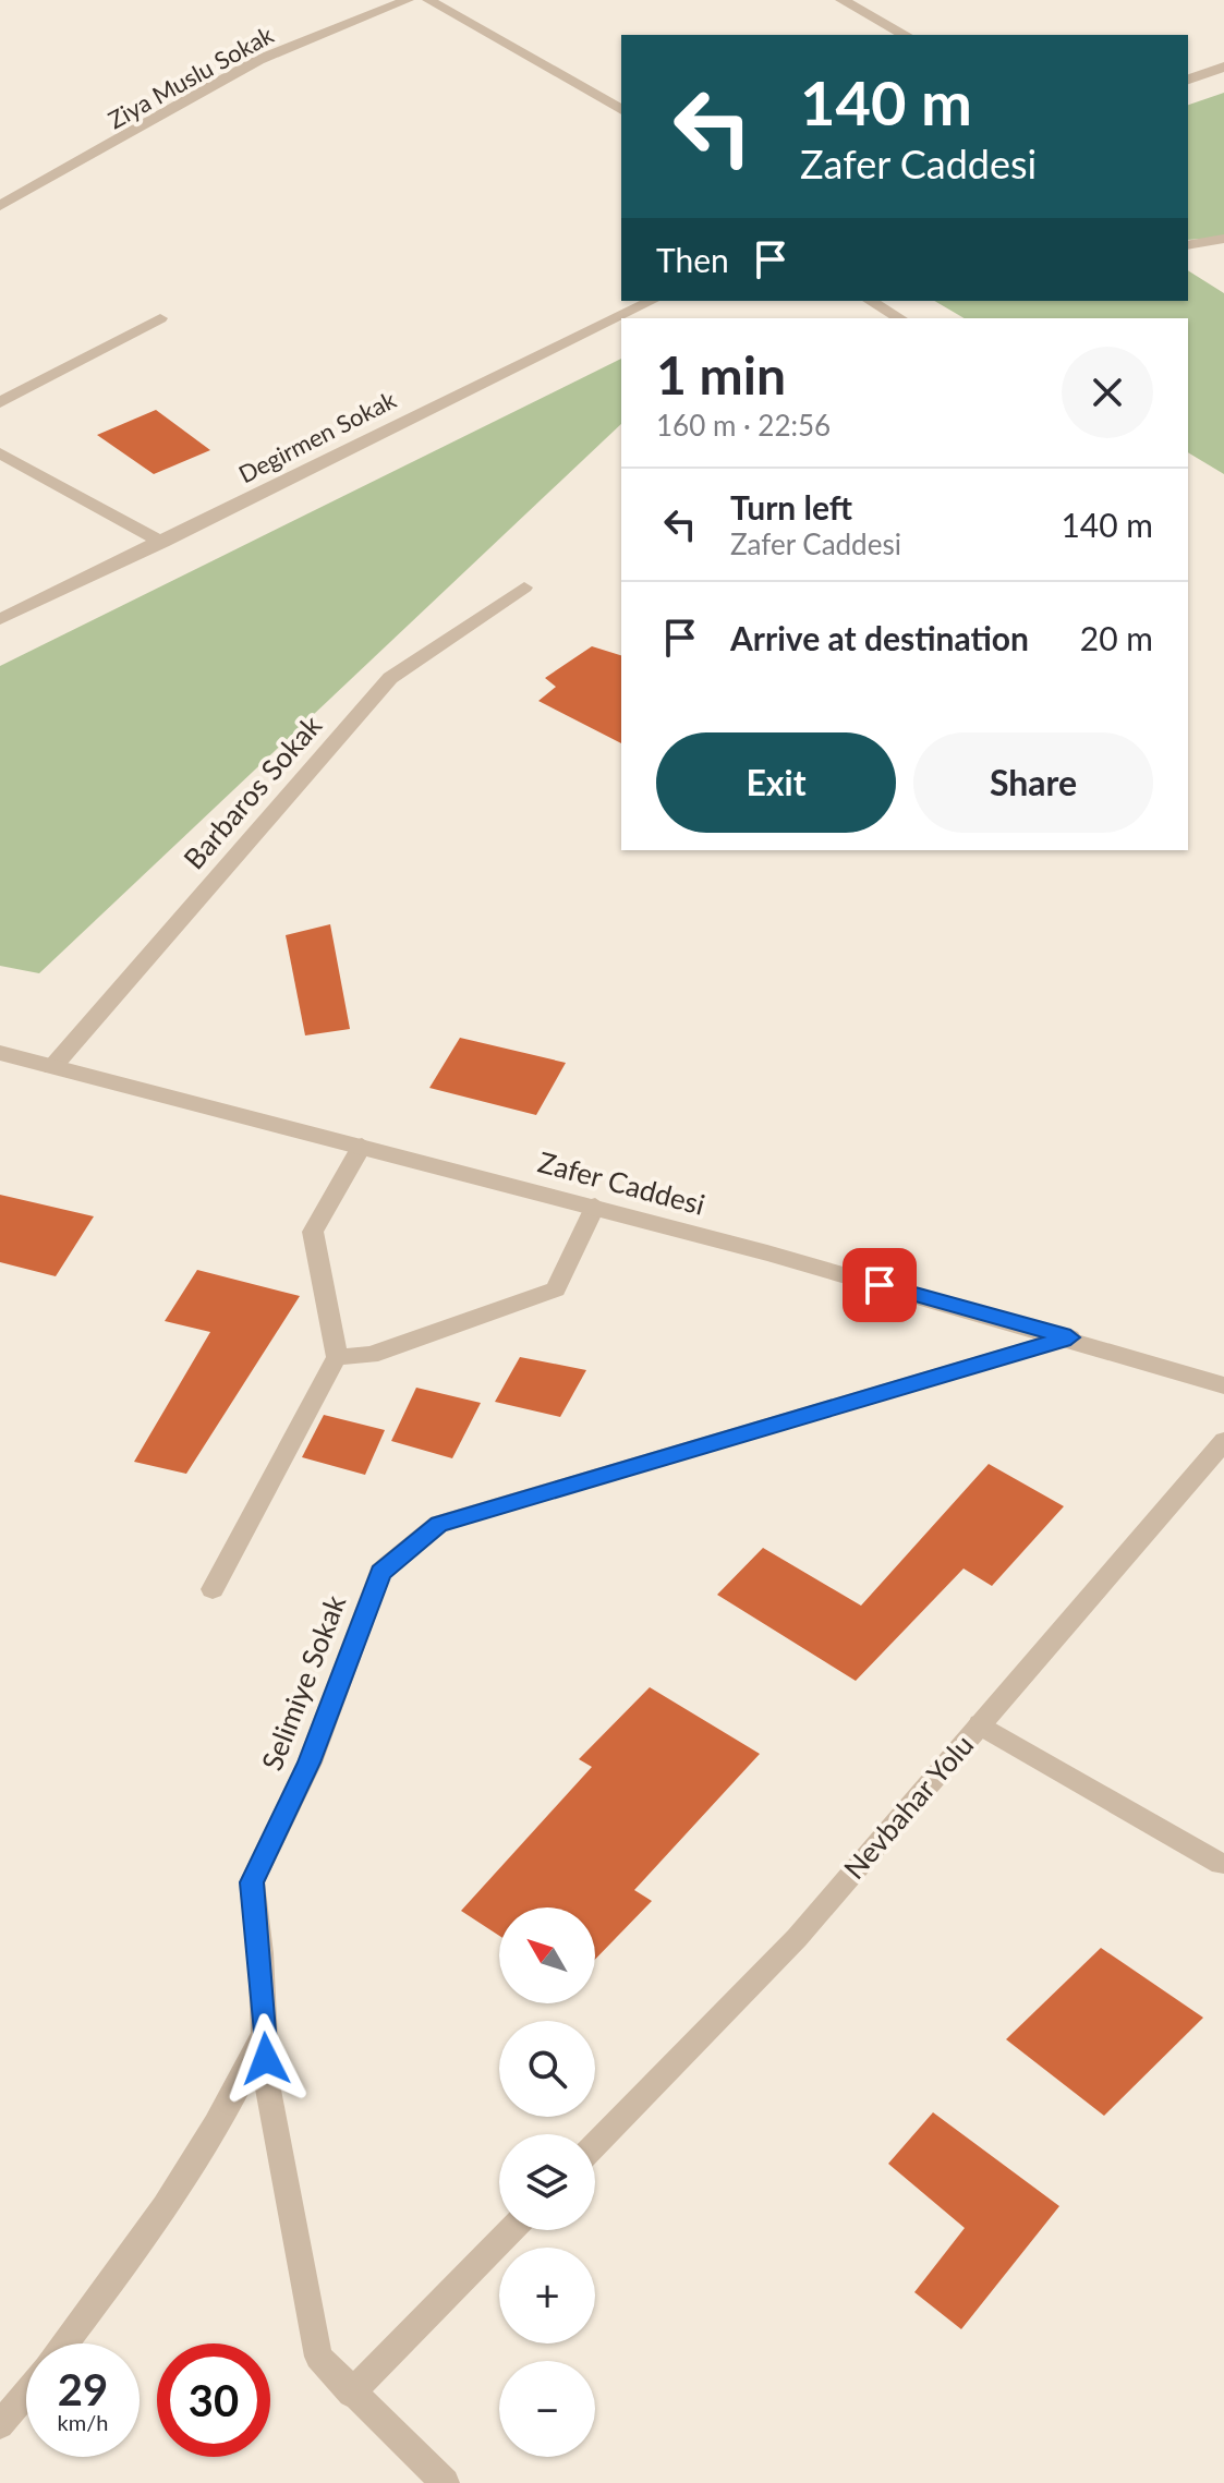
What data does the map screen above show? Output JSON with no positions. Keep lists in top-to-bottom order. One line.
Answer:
{"streets":{"street":["Ziya Muslu Sokak","Degirmen Sokak","Barbaros Sokak","Zafer Caddesi","Selimiye Sokak","Nevbahar Yolu"]},"crossings":[["Barbaros Sokak","Zafer Caddesi"],["Zafer Caddesi","Selimiye Sokak"]],"north":"top left","page":{"turn":["140 m","Zafer Caddesi"],"then":"Then","heading":["1 min","160 m · 22:56"],"list":[{"name":"Turn left","note":"Zafer Caddesi","value":"140 m"},{"name":"Arrive at destination","value":"20 m"}],"buttons":["Exit","Share"],"map_buttons":["+","−"],"speed":"29 km/h","limit":"30"}}
